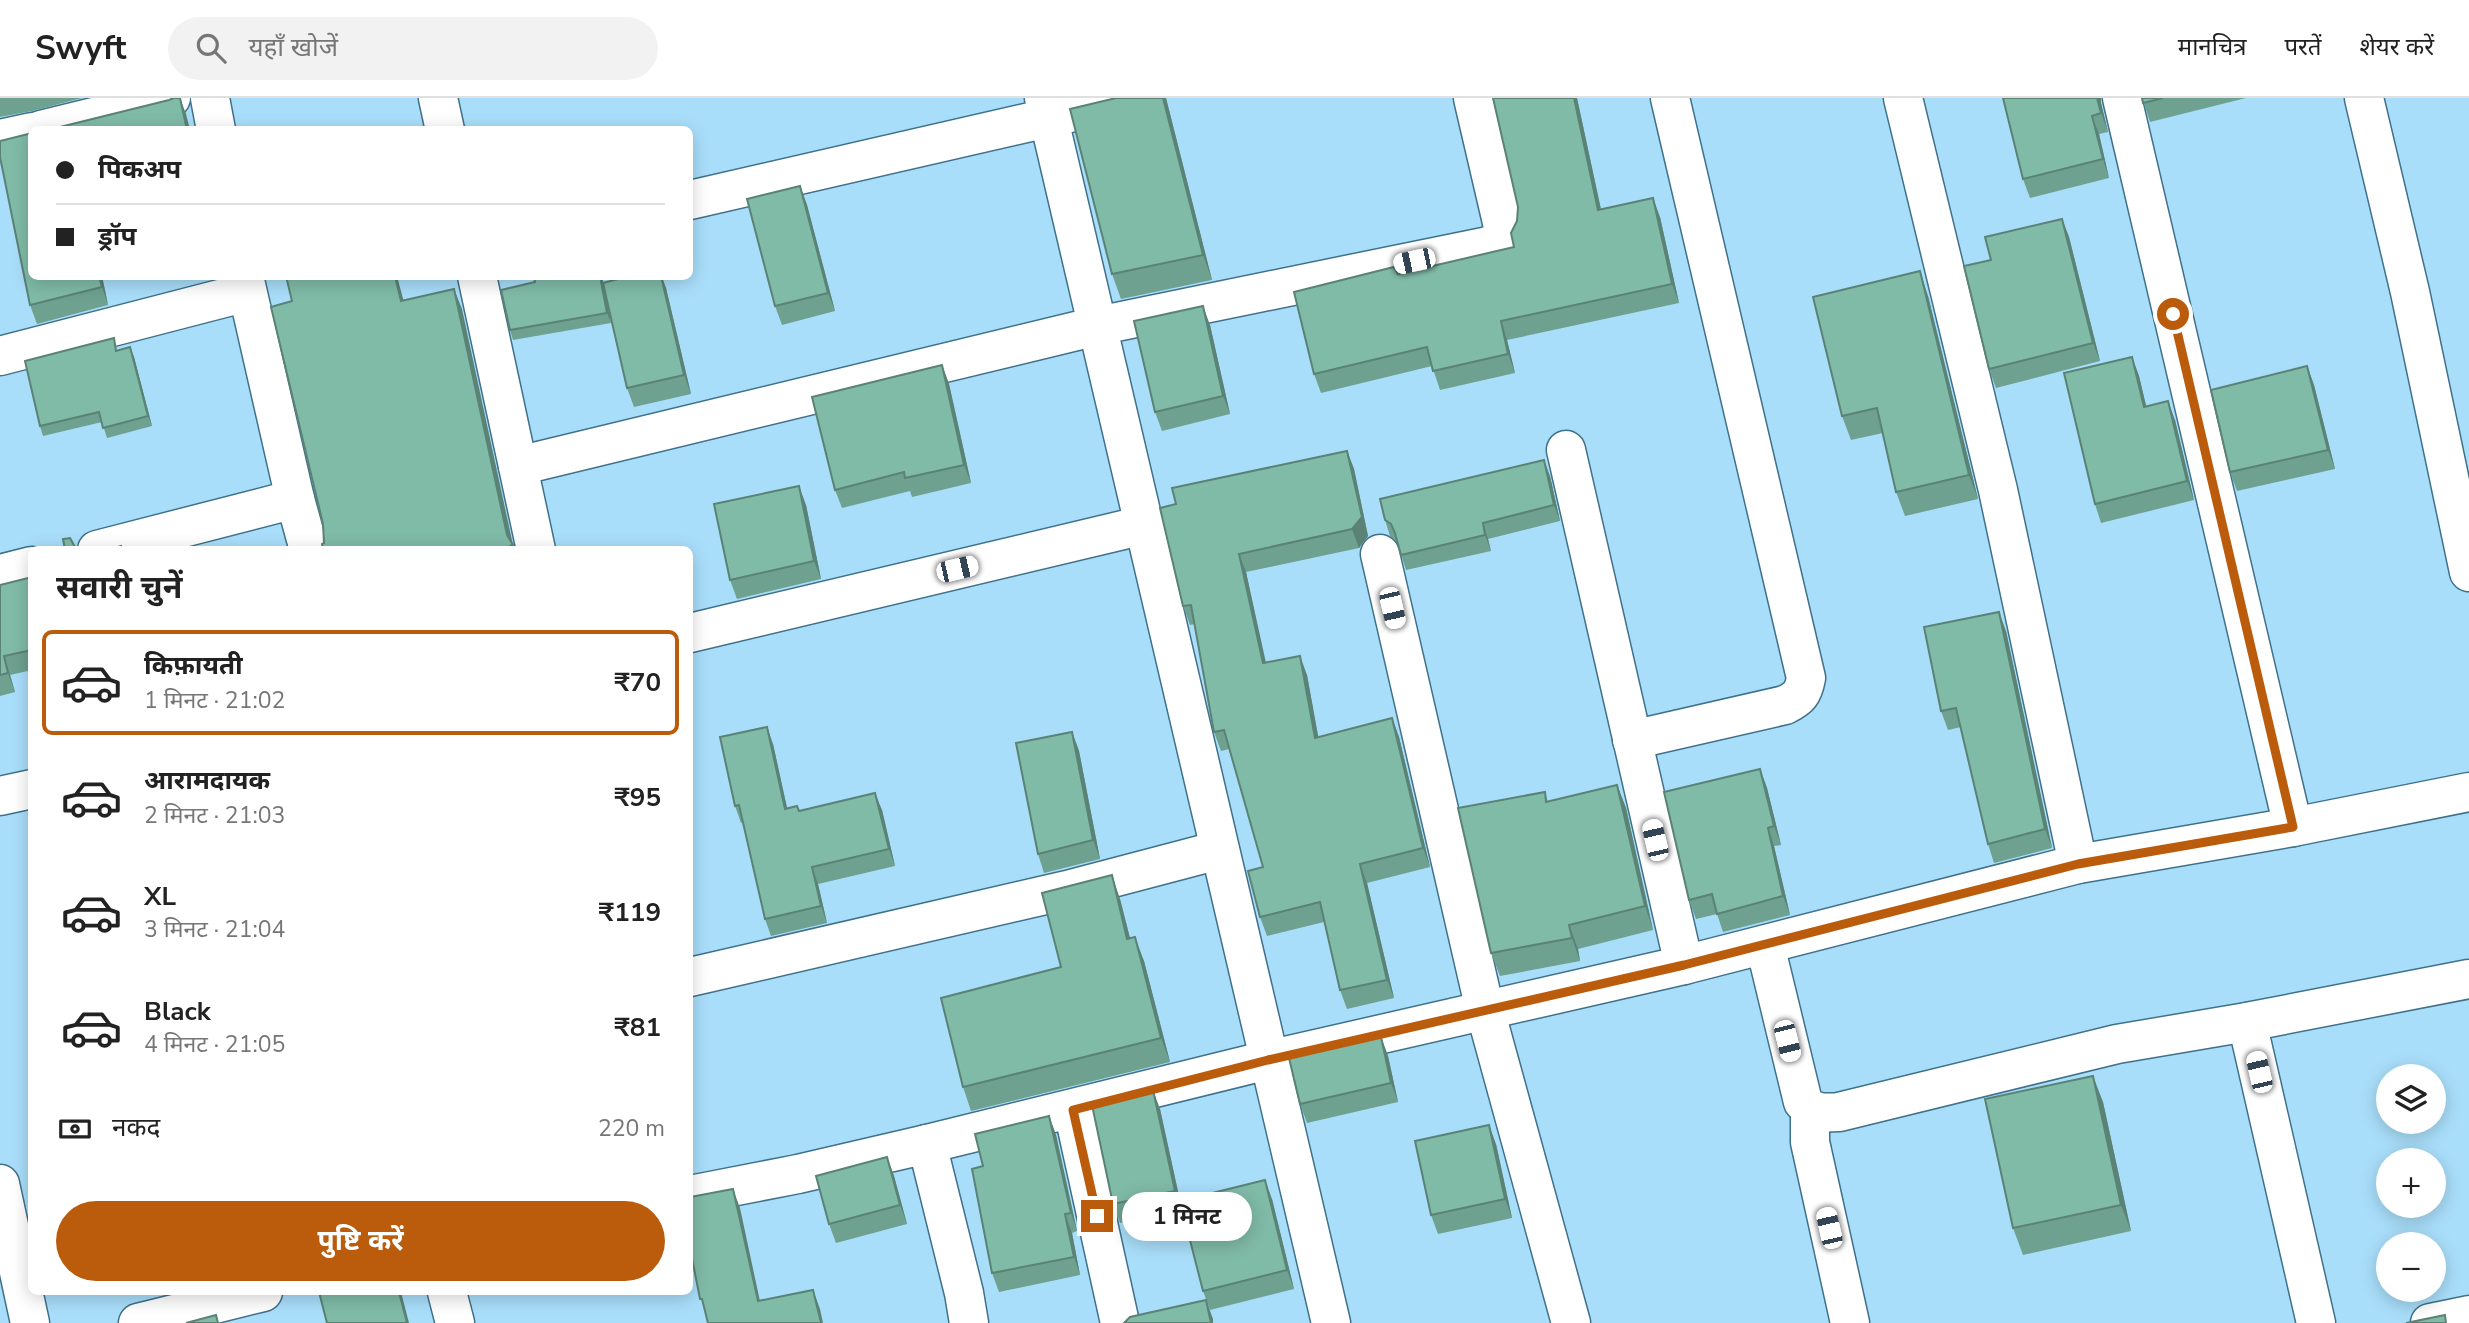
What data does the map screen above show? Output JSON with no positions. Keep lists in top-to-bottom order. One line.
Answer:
{"page":{"header":"Swyft","search":"यहाँ खोजें","nav":["मानचित्र","परतें","शेयर करें"],"banner":["पिकअप","ड्रॉप"],"heading":"सवारी चुनें","list":[{"name":"किफ़ायती","note":"1 मिनट · 21:02","value":"₹70"},{"name":"आरामदायक","note":"2 मिनट · 21:03","value":"₹95"},{"name":"XL","note":"3 मिनट · 21:04","value":"₹119"},{"name":"Black","note":"4 मिनट · 21:05","value":"₹81"}],"map_buttons":["+","−"],"pay":["नकद","220 m"],"buttons":"पुष्टि करें","bubble":"1 मिनट"}}
